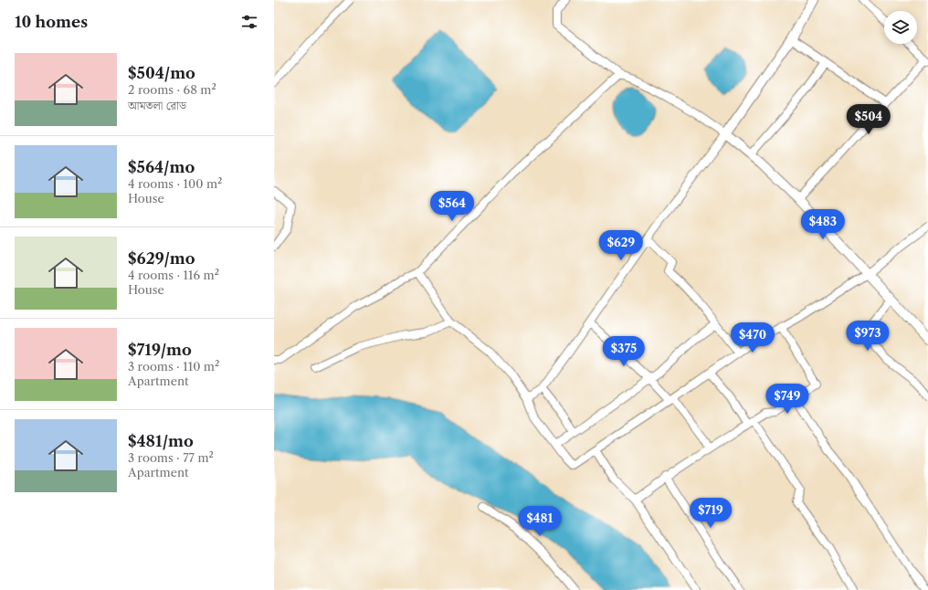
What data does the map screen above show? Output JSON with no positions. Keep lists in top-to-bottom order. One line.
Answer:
{"page":{"heading":"10 homes","list":[{"name":"$504/mo","note":"2 rooms · 68 m² · আমতলা রোড"},{"name":"$564/mo","note":"4 rooms · 100 m² · House"},{"name":"$629/mo","note":"4 rooms · 116 m² · House"},{"name":"$719/mo","note":"3 rooms · 110 m² · Apartment"},{"name":"$481/mo","note":"3 rooms · 77 m² · Apartment"}],"price":["$504","$564","$483","$629","$973","$470","$375","$749","$719","$481"]}}
